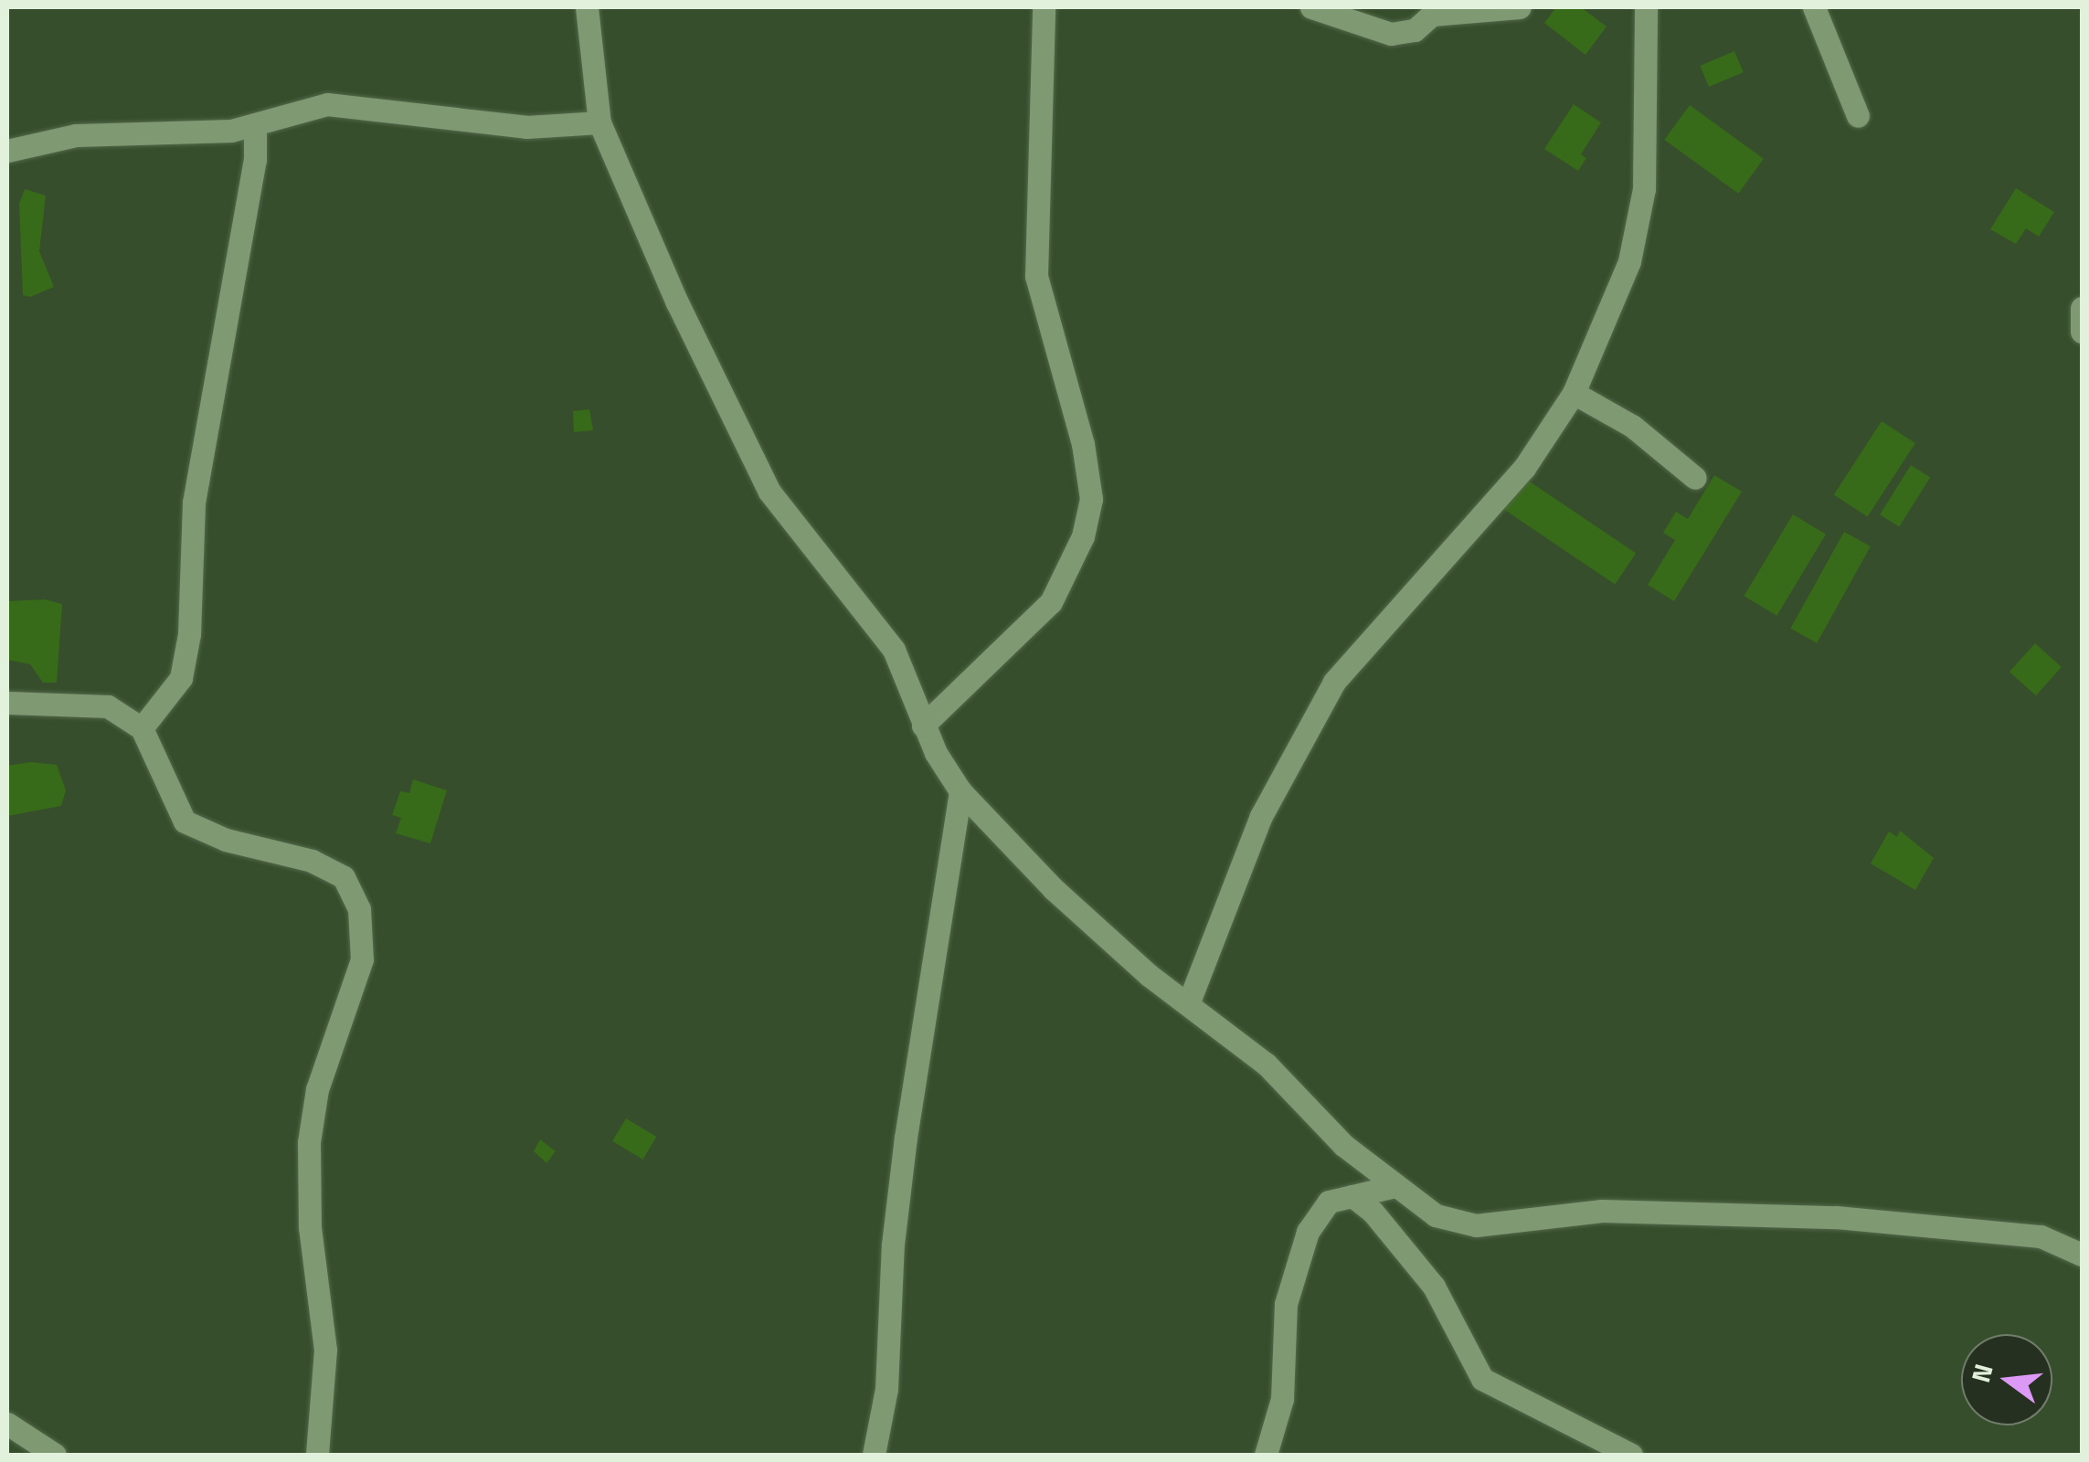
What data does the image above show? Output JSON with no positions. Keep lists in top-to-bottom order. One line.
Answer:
{"north":"left"}
